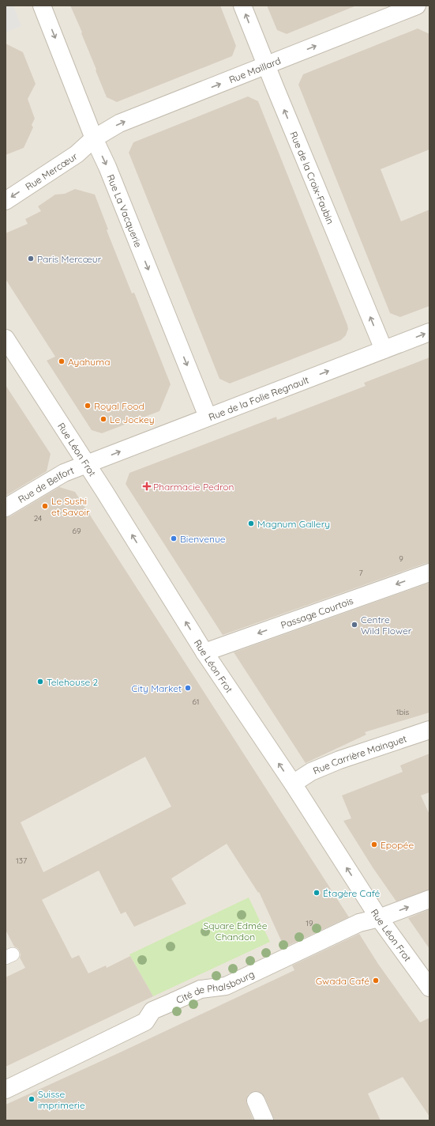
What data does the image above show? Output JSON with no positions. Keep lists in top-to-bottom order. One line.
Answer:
{"streets":{"street":["Rue Maillard","Rue Mercœur","Rue de la Croix-Faubin","Rue La Vacquerie","Rue de la Folie Regnault","Rue Léon Frot","Rue de Belfort","Passage Courtois","Rue Carrière Mainguet","Cité de Phalsbourg"]},"crossings":[["Rue Maillard","Rue Mercœur"],["Rue Maillard","Rue de la Croix-Faubin"],["Rue Maillard","Rue La Vacquerie"],["Rue Mercœur","Rue La Vacquerie"],["Rue de la Croix-Faubin","Rue de la Folie Regnault"],["Rue La Vacquerie","Rue de la Folie Regnault"],["Rue de la Folie Regnault","Rue Léon Frot"],["Rue de la Folie Regnault","Rue de Belfort"],["Rue Léon Frot","Rue de Belfort"],["Rue Léon Frot","Passage Courtois"],["Rue Léon Frot","Rue Carrière Mainguet"],["Rue Léon Frot","Cité de Phalsbourg"]],"one_way":["Rue Maillard","Rue Mercœur","Rue de la Croix-Faubin","Rue La Vacquerie","Rue de la Folie Regnault","Rue Léon Frot","Passage Courtois"],"parks":["Square Edmée Chandon"],"places":{"other":["Paris Mercœur","Ayahuma","Royal Food","Le Jockey","Le Sushi et Savoir","Magnum Gallery","Bienvenue","Centre Wild Flower","Telehouse 2","City Market","Epopée","Étagère Café","Gwada Café","Suisse imprimerie"],"health":["Pharmacie Pedron"]},"house_numbers":["24","69","9","7","61","1bis","137","19"]}
